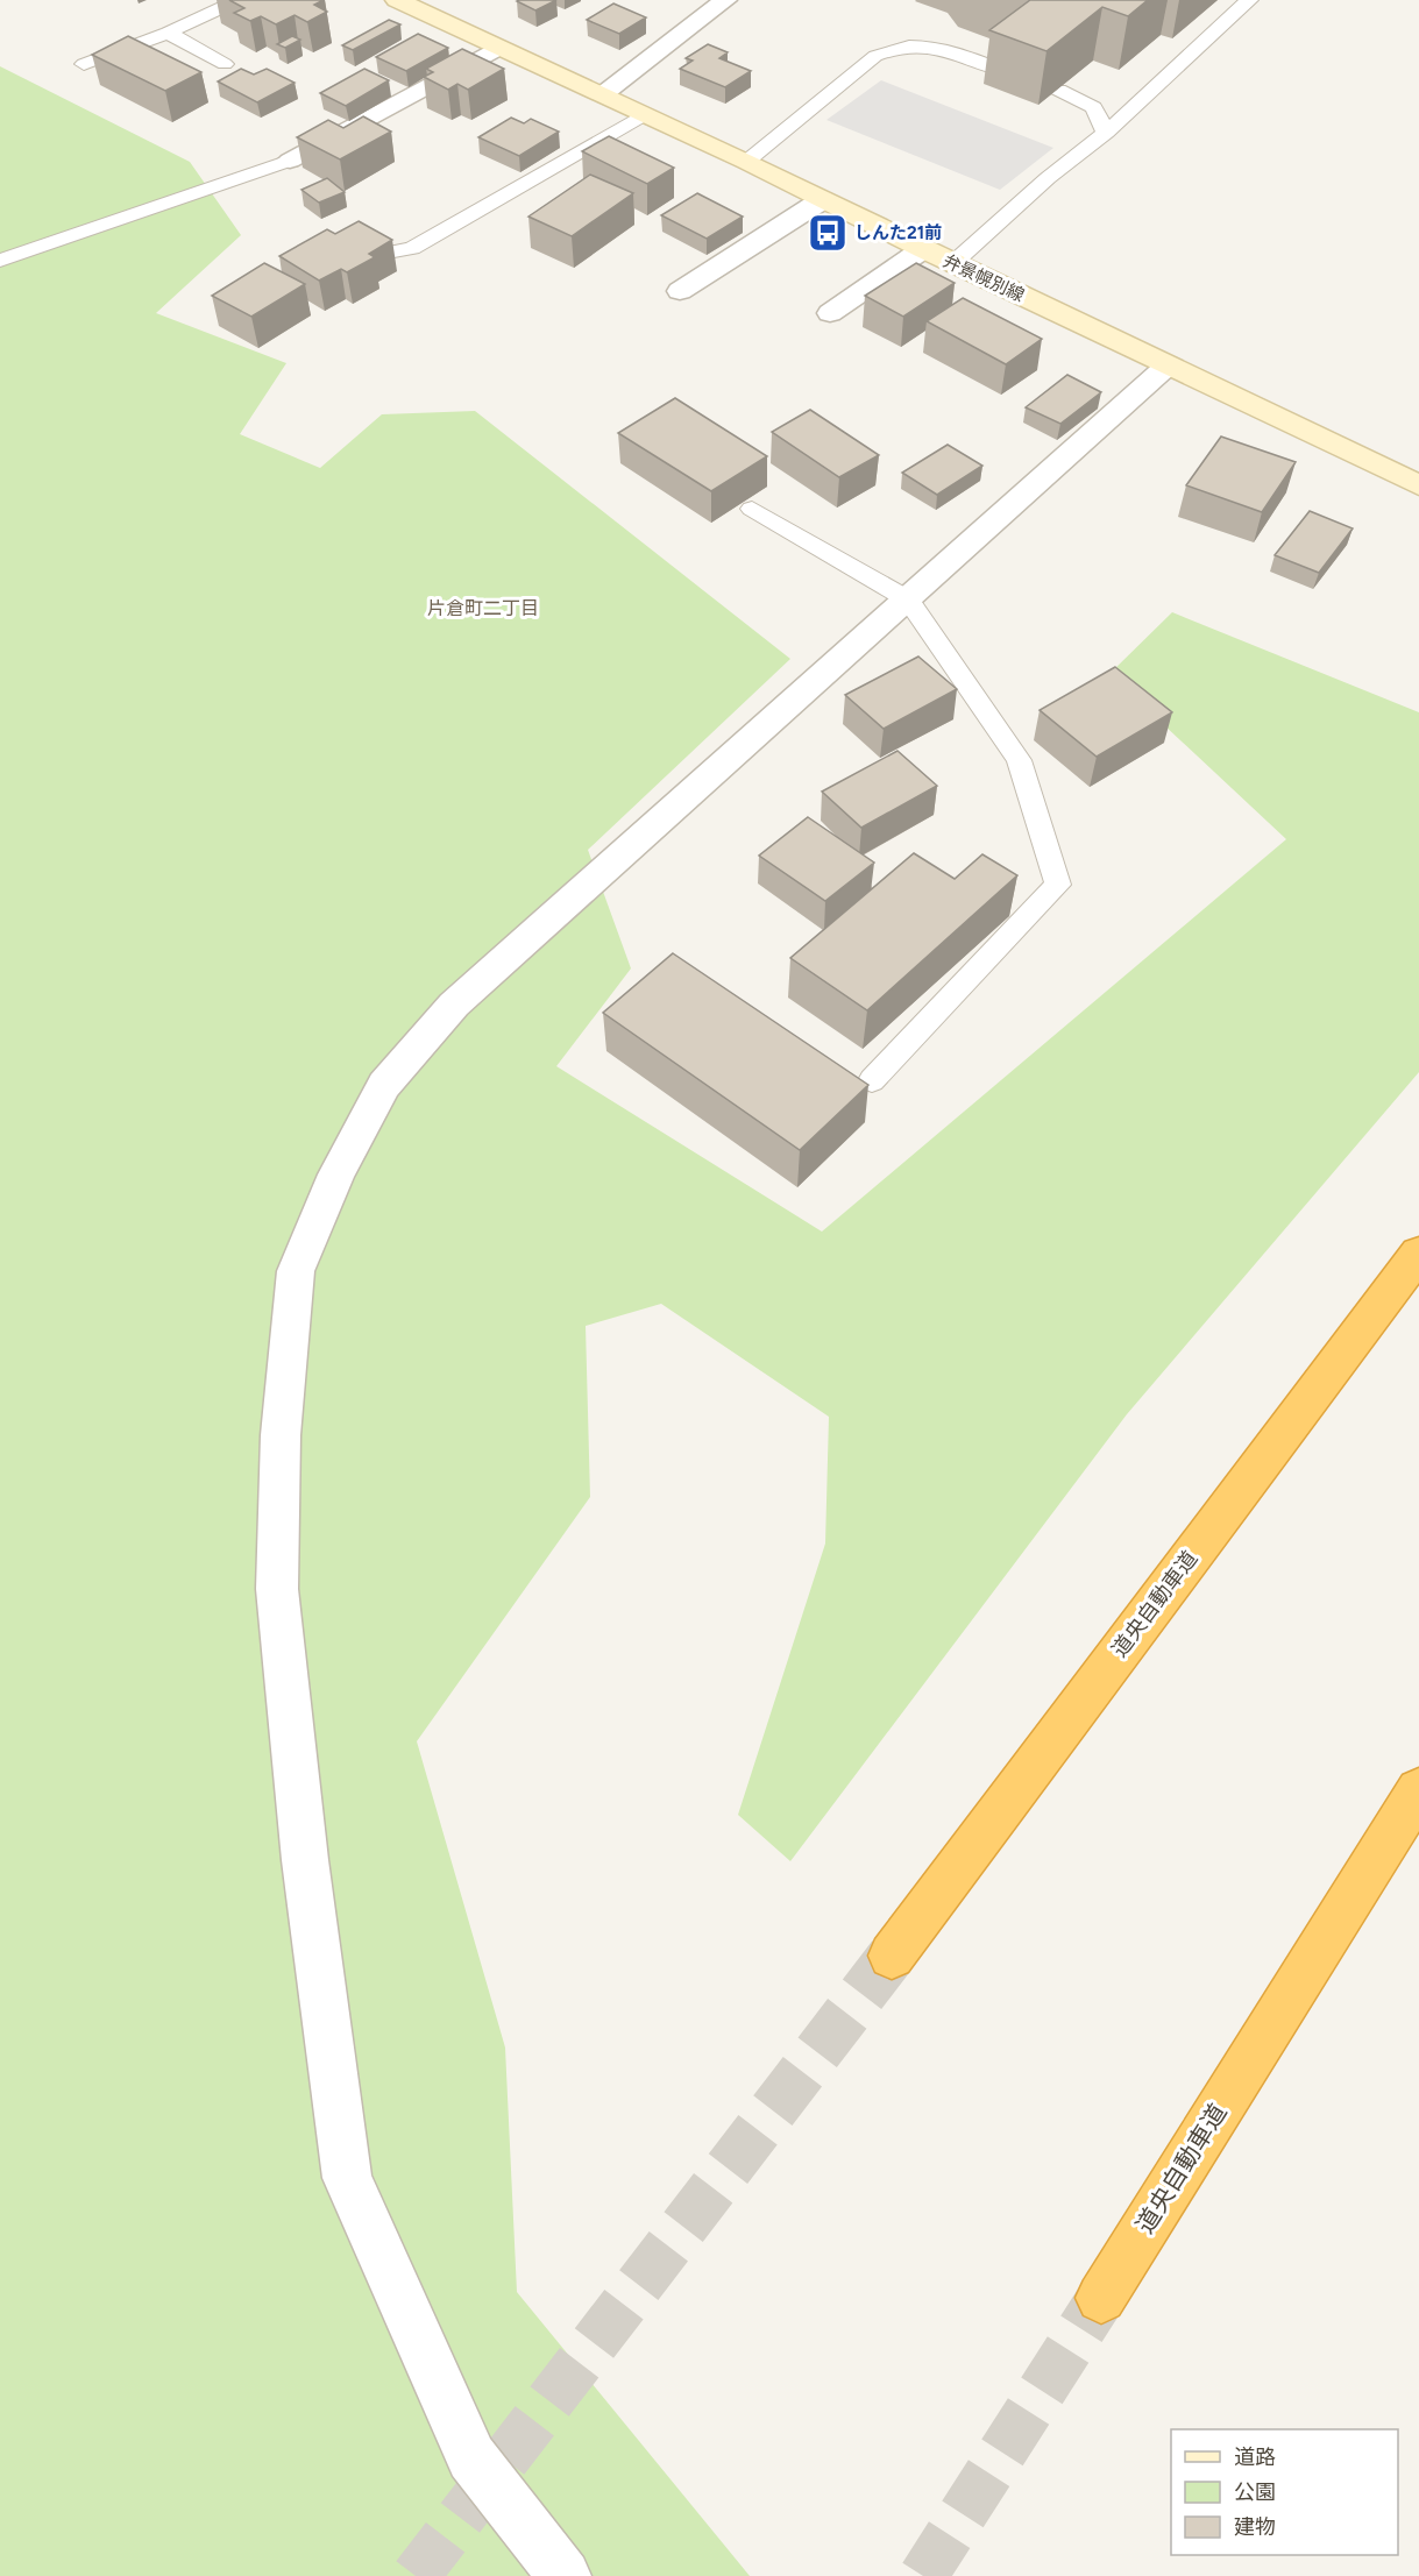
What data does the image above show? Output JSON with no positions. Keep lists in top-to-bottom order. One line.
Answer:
{"streets":{"highway":["道央自動車道"],"main road":["弁景幌別線"]},"districts":["片倉町二丁目"],"places":{"bus stop":["しんた21前"]},"legend":["道路","公園","建物"]}
